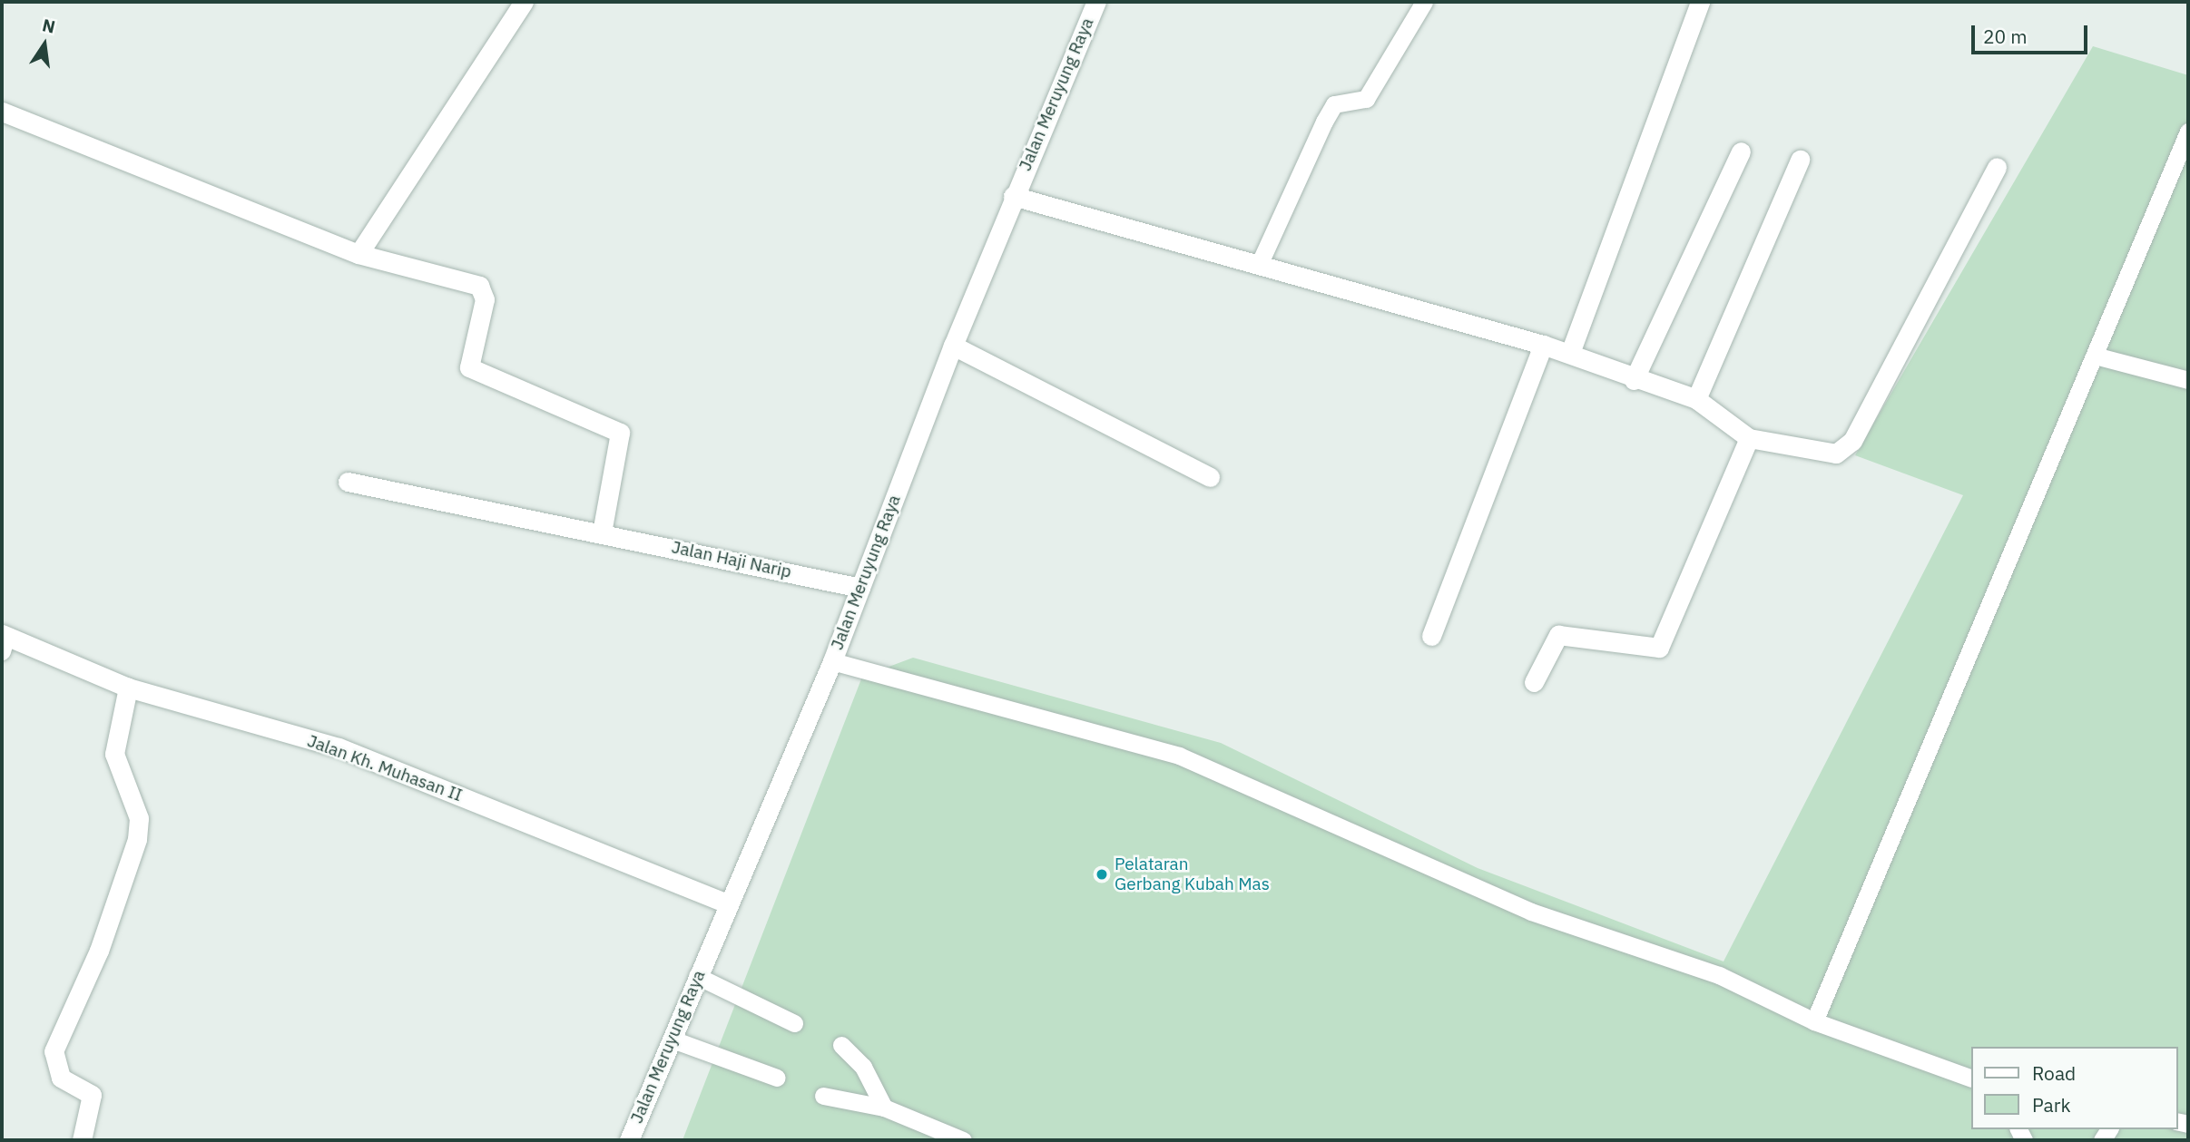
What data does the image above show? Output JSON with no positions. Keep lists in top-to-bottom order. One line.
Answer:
{"streets":{"street":["Jalan Meruyung Raya","Jalan Haji Narip","Jalan Kh. Muhasan II"]},"crossings":[["Jalan Meruyung Raya","Jalan Haji Narip"],["Jalan Meruyung Raya","Jalan Kh. Muhasan II"]],"places":["Pelataran Gerbang Kubah Mas"],"legend":["Road","Park"],"scale_bar":"20 m","north":"top"}
